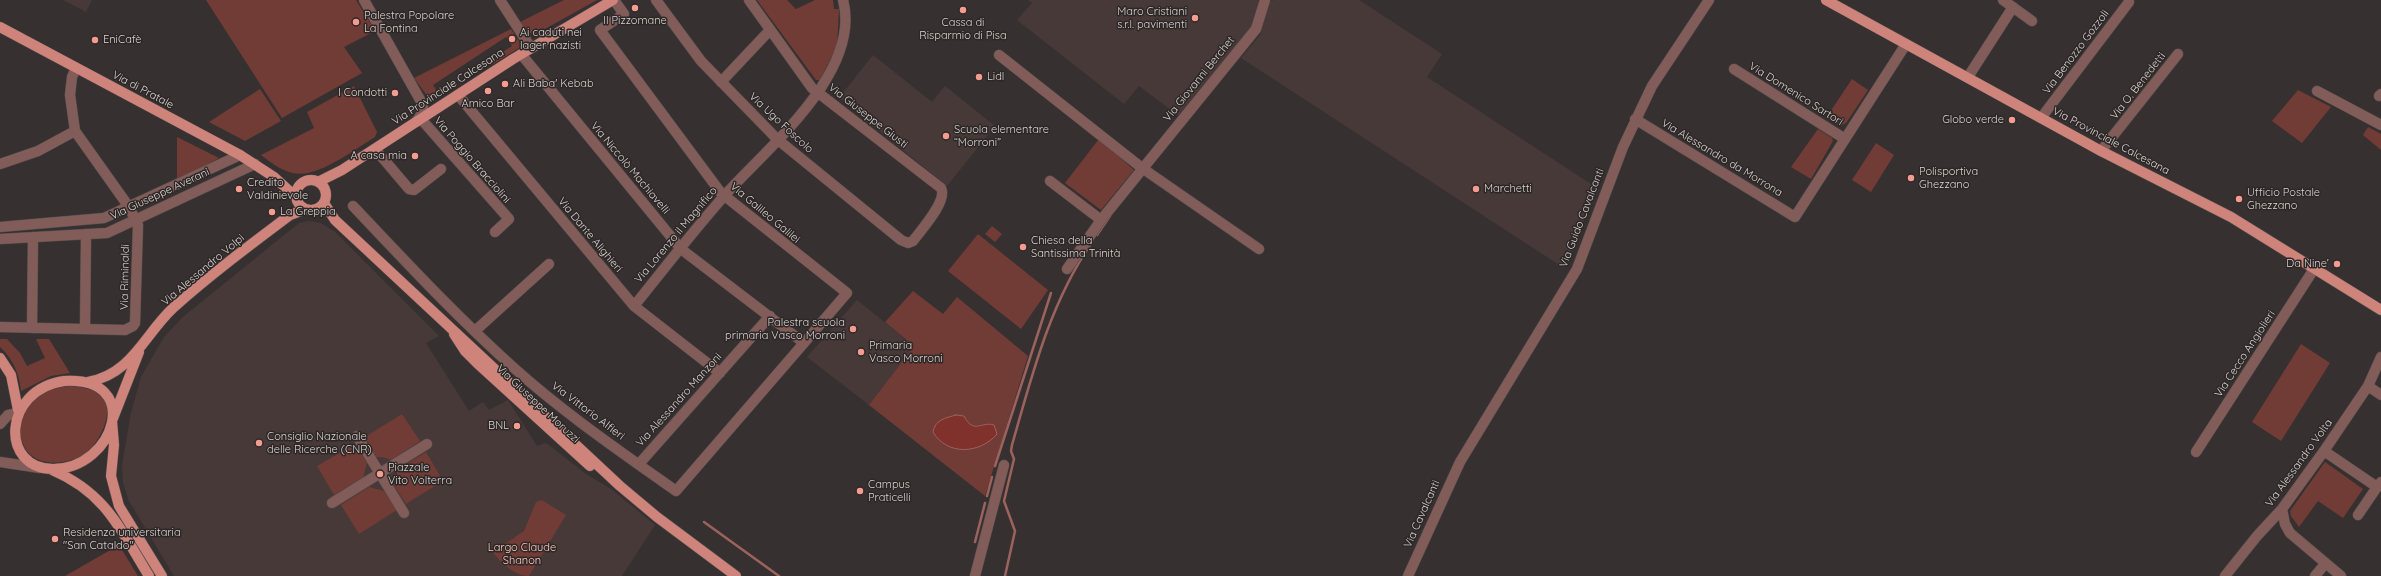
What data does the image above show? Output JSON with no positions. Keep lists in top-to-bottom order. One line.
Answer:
{"streets":{"main road":["Via Provinciale Calcesana","Via di Pratale","Via Alessandro Volpi","Via Giuseppe Moruzzi"],"street":["Via Benozzo Gozzoli","Via Giovanni Berchet","Via O. Benedetti","Via Domenico Sartori","Via Giuseppe Giusti","Via Ugo Foscolo","Via Alessandro da Morrona","Via Poggio Bracciolini","Via Niccolò Machiavelli","Via Giuseppe Averani","Via Galileo Galilei","Via Guido Cavalcanti","Via Dante Alighieri","Via Lorenzo il Magnifico","Via Riminaldi","Via Cecco Angiolieri","Via Alessandro Manzoni","Via Vittorio Alfieri","Via Alessandro Volta","Via Cavalcanti"]},"crossings":[["Via Benozzo Gozzoli","Via Provinciale Calcesana"],["Via O. Benedetti","Via Provinciale Calcesana"],["Via Provinciale Calcesana","Via di Pratale"],["Via Provinciale Calcesana","Via Domenico Sartori"],["Via Provinciale Calcesana","Via Poggio Bracciolini"],["Via Provinciale Calcesana","Via Niccolò Machiavelli"],["Via Provinciale Calcesana","Via Galileo Galilei"],["Via Provinciale Calcesana","Via Dante Alighieri"],["Via Provinciale Calcesana","Via Alessandro Volpi"],["Via Provinciale Calcesana","Via Cecco Angiolieri"],["Via Provinciale Calcesana","Via Giuseppe Moruzzi"],["Via di Pratale","Via Giuseppe Averani"],["Via di Pratale","Via Alessandro Volpi"],["Via di Pratale","Via Giuseppe Moruzzi"],["Via Domenico Sartori","Via Alessandro da Morrona"],["Via Giuseppe Giusti","Via Ugo Foscolo"],["Via Giuseppe Giusti","Via Lorenzo il Magnifico"],["Via Ugo Foscolo","Via Lorenzo il Magnifico"],["Via Alessandro da Morrona","Via Guido Cavalcanti"],["Via Niccolò Machiavelli","Via Lorenzo il Magnifico"],["Via Niccolò Machiavelli","Via Alessandro Manzoni"],["Via Giuseppe Averani","Via Riminaldi"],["Via Galileo Galilei","Via Lorenzo il Magnifico"],["Via Galileo Galilei","Via Vittorio Alfieri"],["Via Guido Cavalcanti","Via Cavalcanti"],["Via Dante Alighieri","Via Lorenzo il Magnifico"],["Via Dante Alighieri","Via Alessandro Manzoni"],["Via Alessandro Volpi","Via Giuseppe Moruzzi"],["Via Alessandro Manzoni","Via Vittorio Alfieri"]],"parks":["Largo Claude Shanon"],"places":["Il Pizzomane","Cassa di Risparmio di Pisa","Maro Cristiani s.r.l. pavimenti","Palestra Popolare La Fontina","Ai caduti nei lager nazisti","EniCafè","Lidl","Ali Baba' Kebab","Amico Bar","I Condotti","Globo verde","Scuola elementare “Morroni”","A casa mia","Polisportiva Ghezzano","Credito Valdinievole","Marchetti","Ufficio Postale Ghezzano","La Greppia","Chiesa della Santissima Trinità","Da Nine’","Palestra scuola primaria Vasco Morroni","Primaria Vasco Morroni","BNL","Consiglio Nazionale delle Ricerche (CNR)","Piazzale Vito Volterra","Campus Praticelli","Residenza universitaria \"San Cataldo\""]}
